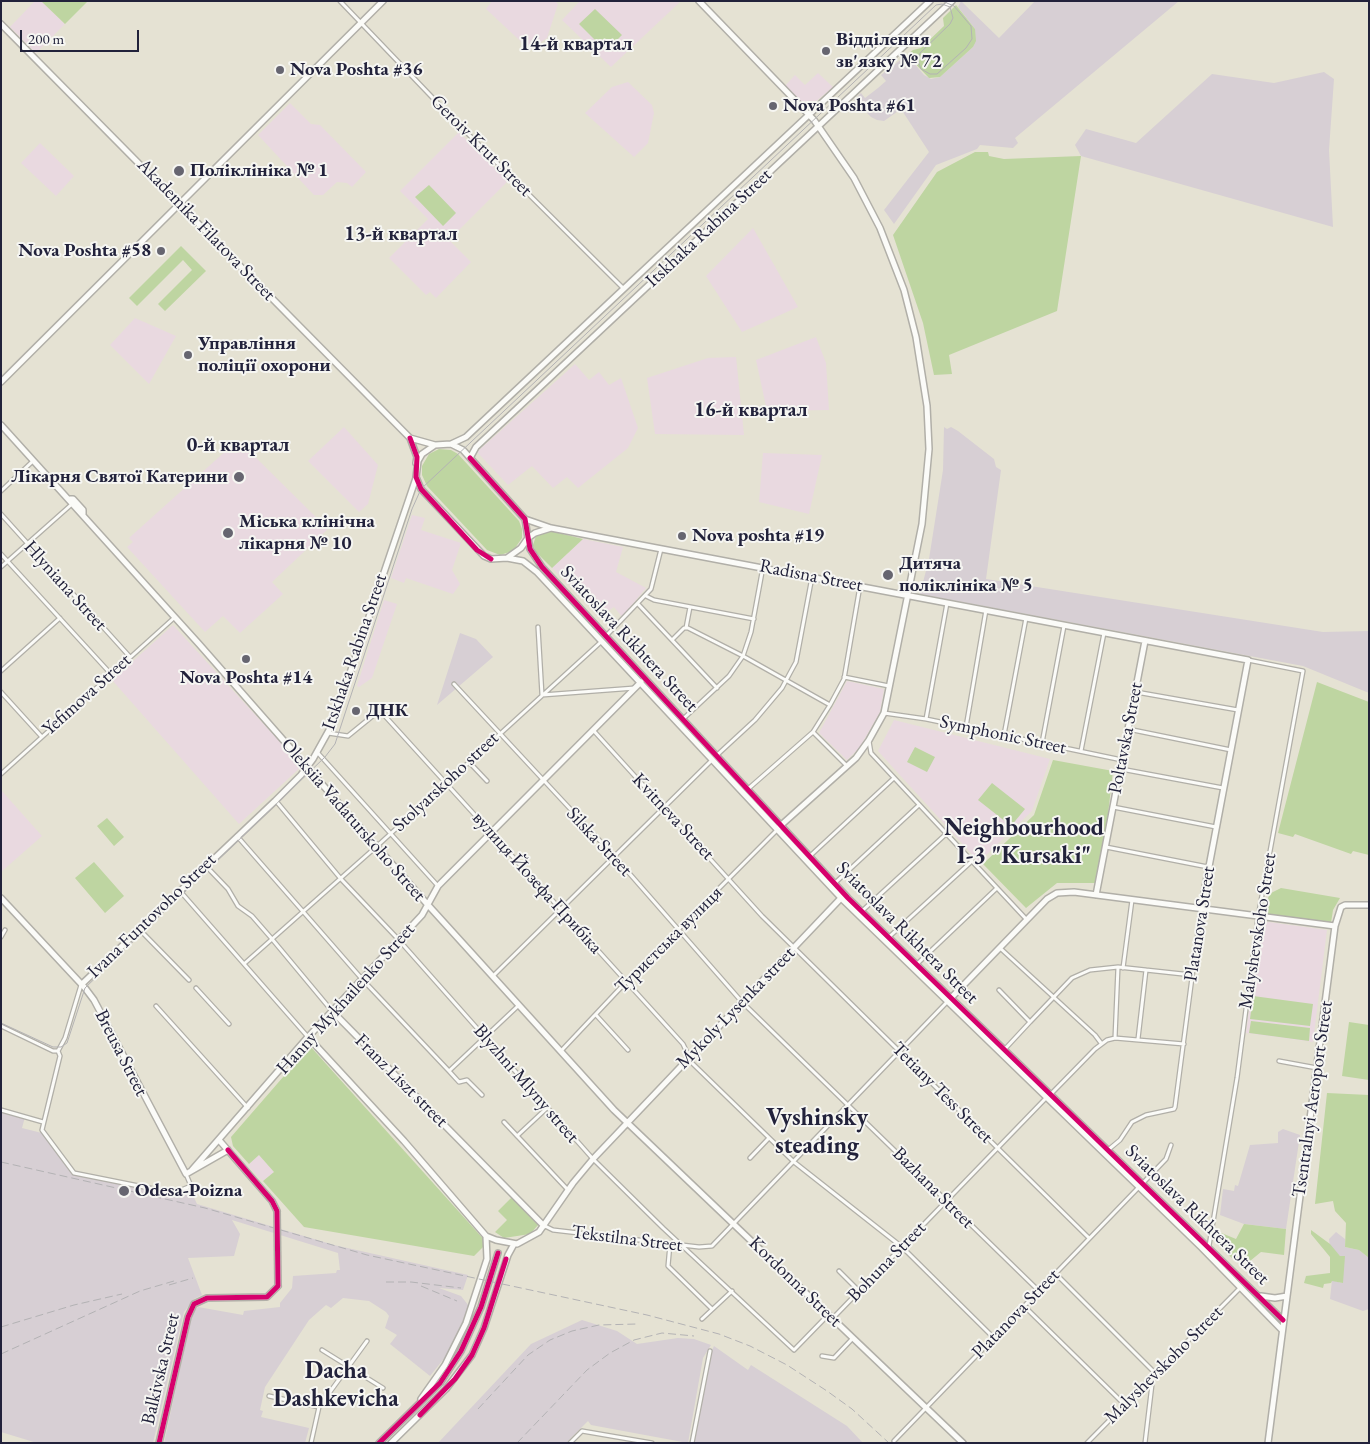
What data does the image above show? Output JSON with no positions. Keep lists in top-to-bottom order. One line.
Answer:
{"streets":{"street":["Geroiv Krut Street","Itskhaka Rabina Street","Akademika Filatova Street","Radisna Street","Hlyniana Street","Sviatoslava Rikhtera Street","Yefimova Street","Symphonic Street","Poltavska Street","Stolyarskoho street","Kvitneva Street","Oleksiia Vadaturskoho Street","Silska Street","вулиця Йозефа Прибіка","Ivana Funtovoho Street","Platanova Street","Malyshevskoho Street","Туристська вулиця","Hanny Mykhailenko Street","Mykoly Lysenka street","Breusa Street","Franz Liszt street","Blyzhni Mlyny street","Tetiany Tess Street","Tsentralnyi Aeroport Street","Bazhana Street","Tekstilna Street","Bohuna Street","Kordonna Street","Balkivska Street"]},"crossings":[["Geroiv Krut Street","Itskhaka Rabina Street"],["Itskhaka Rabina Street","Akademika Filatova Street"],["Itskhaka Rabina Street","Sviatoslava Rikhtera Street"],["Itskhaka Rabina Street","Oleksiia Vadaturskoho Street"],["Itskhaka Rabina Street","вулиця Йозефа Прибіка"],["Itskhaka Rabina Street","Ivana Funtovoho Street"],["Itskhaka Rabina Street","Туристська вулиця"],["Akademika Filatova Street","Sviatoslava Rikhtera Street"],["Radisna Street","Sviatoslava Rikhtera Street"],["Radisna Street","Poltavska Street"],["Radisna Street","Platanova Street"],["Radisna Street","Malyshevskoho Street"],["Radisna Street","Туристська вулиця"],["Hlyniana Street","Yefimova Street"],["Sviatoslava Rikhtera Street","Stolyarskoho street"],["Sviatoslava Rikhtera Street","Platanova Street"],["Sviatoslava Rikhtera Street","Malyshevskoho Street"],["Sviatoslava Rikhtera Street","Туристська вулиця"],["Sviatoslava Rikhtera Street","Hanny Mykhailenko Street"],["Sviatoslava Rikhtera Street","Mykoly Lysenka street"],["Sviatoslava Rikhtera Street","Tsentralnyi Aeroport Street"],["Sviatoslava Rikhtera Street","Bohuna Street"],["Yefimova Street","Oleksiia Vadaturskoho Street"],["Symphonic Street","Poltavska Street"],["Symphonic Street","Туристська вулиця"],["Stolyarskoho street","Oleksiia Vadaturskoho Street"],["Stolyarskoho street","Silska Street"],["Stolyarskoho street","вулиця Йозефа Прибіка"],["Stolyarskoho street","Franz Liszt street"],["Stolyarskoho street","Blyzhni Mlyny street"],["Kvitneva Street","Туристська вулиця"],["Kvitneva Street","Hanny Mykhailenko Street"],["Kvitneva Street","Mykoly Lysenka street"],["Kvitneva Street","Tetiany Tess Street"],["Oleksiia Vadaturskoho Street","Ivana Funtovoho Street"],["Oleksiia Vadaturskoho Street","Туристська вулиця"],["Oleksiia Vadaturskoho Street","Hanny Mykhailenko Street"],["Oleksiia Vadaturskoho Street","Mykoly Lysenka street"],["Oleksiia Vadaturskoho Street","Kordonna Street"],["Silska Street","Туристська вулиця"],["Silska Street","Hanny Mykhailenko Street"],["Silska Street","Mykoly Lysenka street"],["Silska Street","Bazhana Street"],["вулиця Йозефа Прибіка","Platanova Street"],["вулиця Йозефа Прибіка","Туристська вулиця"],["вулиця Йозефа Прибіка","Hanny Mykhailenko Street"],["вулиця Йозефа Прибіка","Mykoly Lysenka street"],["вулиця Йозефа Прибіка","Bohuna Street"],["Ivana Funtovoho Street","Breusa Street"],["Ivana Funtovoho Street","Franz Liszt street"],["Ivana Funtovoho Street","Blyzhni Mlyny street"],["Platanova Street","Malyshevskoho Street"],["Platanova Street","Tetiany Tess Street"],["Platanova Street","Bazhana Street"],["Platanova Street","Kordonna Street"],["Hanny Mykhailenko Street","Breusa Street"],["Hanny Mykhailenko Street","Franz Liszt street"],["Hanny Mykhailenko Street","Blyzhni Mlyny street"],["Hanny Mykhailenko Street","Balkivska Street"],["Mykoly Lysenka street","Franz Liszt street"],["Mykoly Lysenka street","Blyzhni Mlyny street"],["Mykoly Lysenka street","Tetiany Tess Street"],["Mykoly Lysenka street","Bazhana Street"],["Mykoly Lysenka street","Tekstilna Street"],["Mykoly Lysenka street","Kordonna Street"],["Franz Liszt street","Tekstilna Street"],["Blyzhni Mlyny street","Tekstilna Street"],["Blyzhni Mlyny street","Bohuna Street"],["Tetiany Tess Street","Bohuna Street"],["Bazhana Street","Bohuna Street"],["Tekstilna Street","Kordonna Street"],["Bohuna Street","Kordonna Street"]],"districts":["14-й квартал","13-й квартал","16-й квартал","0-й квартал","Neighbourhood I-3 \"Kursaki\"","Vyshinsky steading","Dacha Dashkevicha"],"places":["Відділення зв'язку № 72","Nova Poshta #36","Nova Poshta #61","Поліклініка № 1","Nova Poshta #58","Управління поліції охорони","Лікарня Святої Катерини","Міська клінічна лікарня № 10","Nova poshta #19","Дитяча поліклініка № 5","Nova Poshta #14","ДНК","Odesa-Poizna"],"scale_bar":"200 m"}
